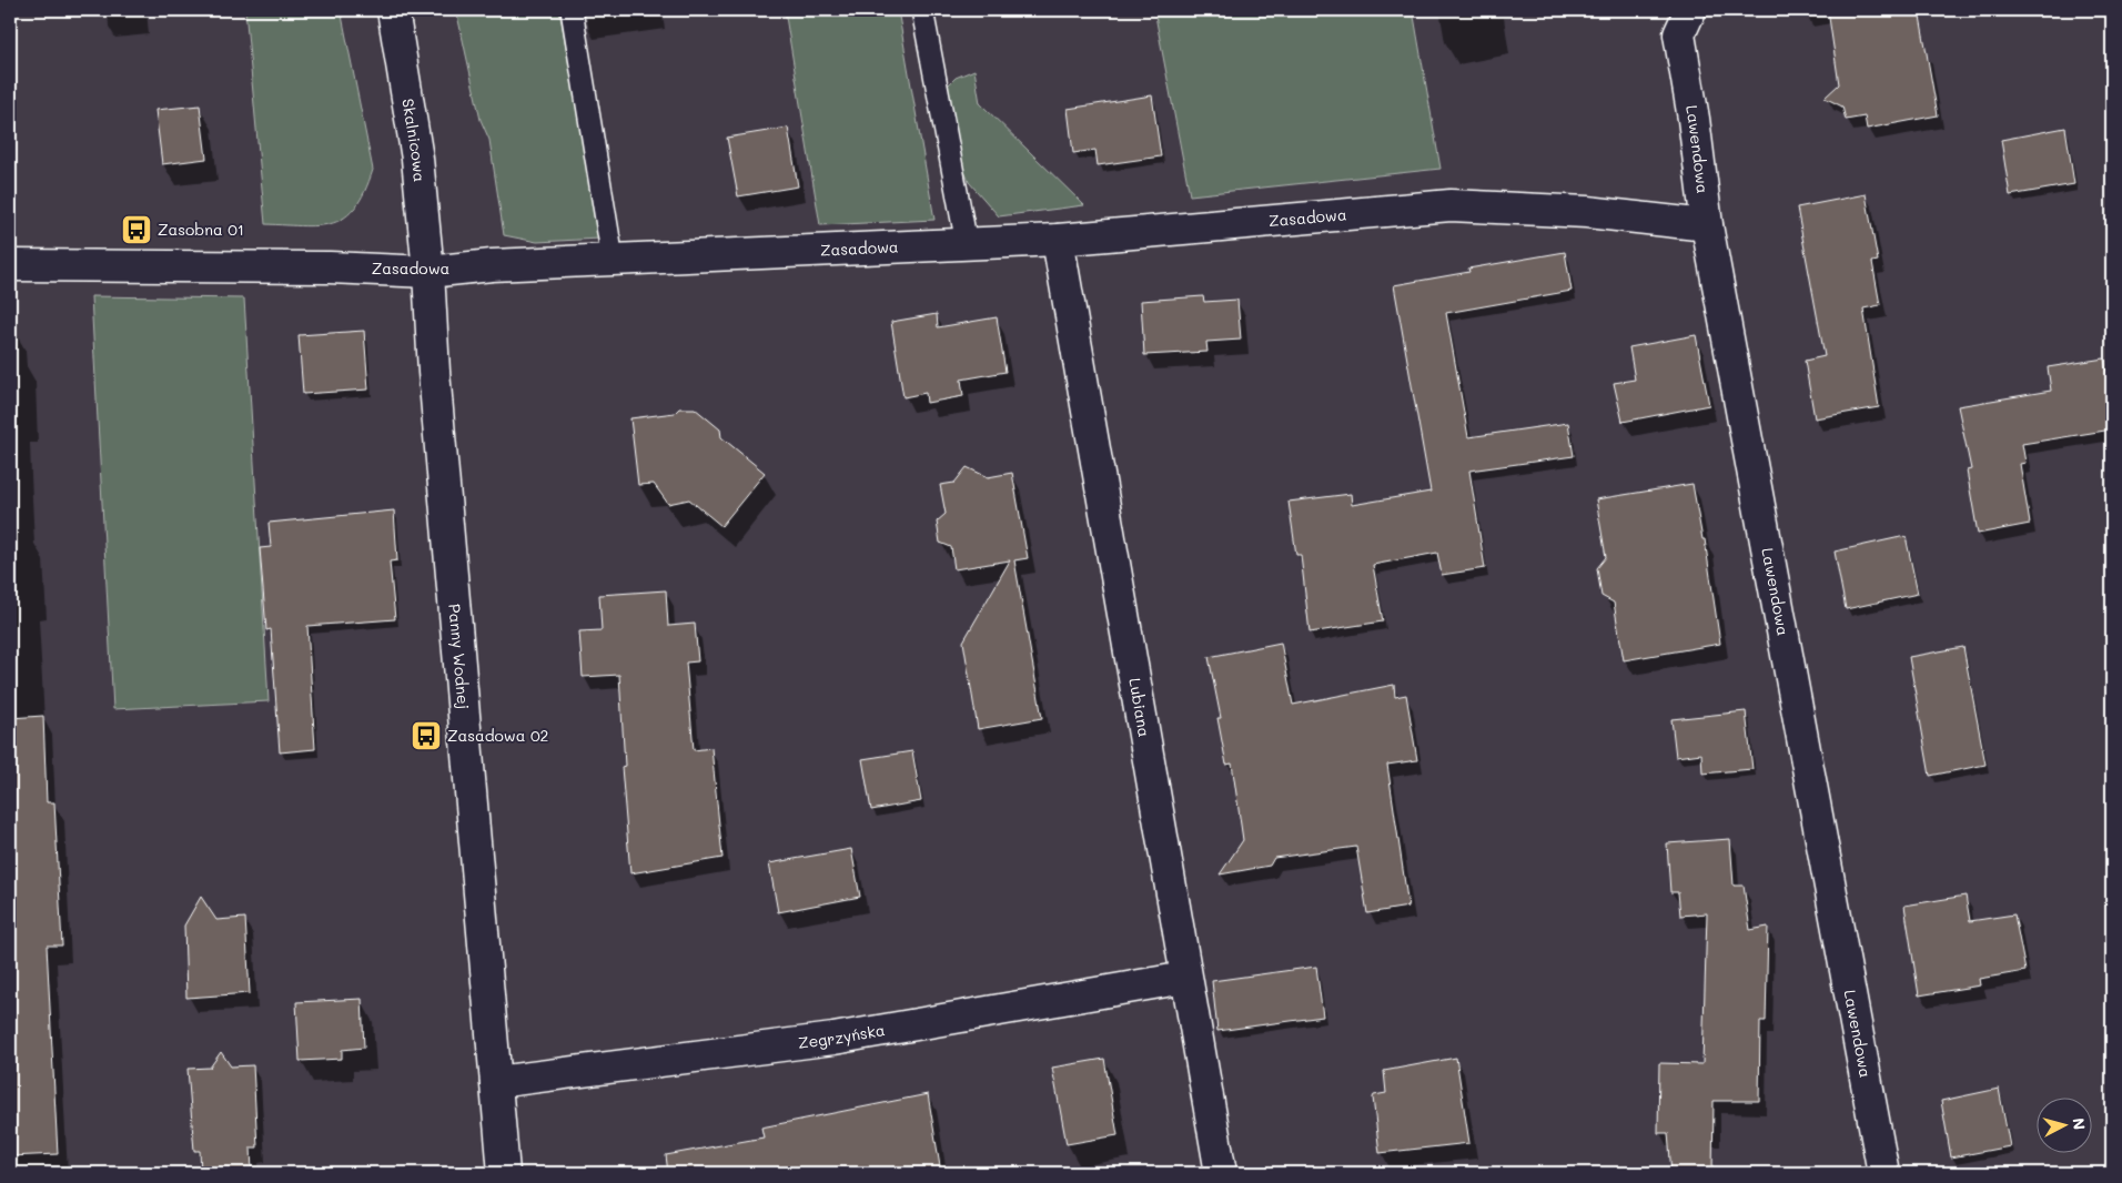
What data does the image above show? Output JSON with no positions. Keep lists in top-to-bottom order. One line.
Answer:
{"streets":{"street":["Skalnicowa","Lawendowa","Zasadowa","Panny Wodnej","Lubiana","Zegrzyńska"]},"crossings":[["Skalnicowa","Zasadowa"],["Skalnicowa","Panny Wodnej"],["Lawendowa","Zasadowa"],["Zasadowa","Panny Wodnej"],["Zasadowa","Lubiana"],["Panny Wodnej","Zegrzyńska"],["Lubiana","Zegrzyńska"]],"places":{"bus stop":["Zasobna 01","Zasadowa 02"]},"north":"right"}
